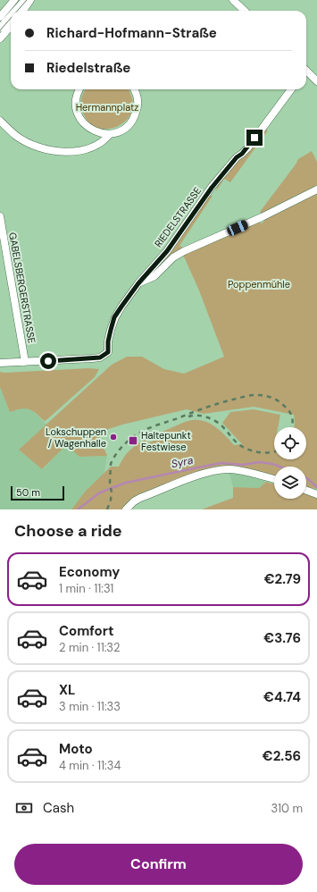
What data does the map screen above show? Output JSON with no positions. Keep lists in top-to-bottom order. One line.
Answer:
{"streets":{"street":["RIEDELSTRASSE","GABELSBERGERSTRASSE"]},"crossings":[["RIEDELSTRASSE","GABELSBERGERSTRASSE"]],"water":["Syra"],"parks":["Hermannplatz","Poppenmühle"],"places":{"other":["Lokschuppen / Wagenhalle"],"transit":["Haltepunkt Festwiese"]},"scale_bar":"50 m","page":{"banner":["Richard-Hofmann-Straße","Riedelstraße"],"scale":"50 m","heading":"Choose a ride","list":[{"name":"Economy","note":"1 min · 11:31","value":"€2.79"},{"name":"Comfort","note":"2 min · 11:32","value":"€3.76"},{"name":"XL","note":"3 min · 11:33","value":"€4.74"},{"name":"Moto","note":"4 min · 11:34","value":"€2.56"}],"pay":["Cash","310 m"],"buttons":"Confirm"}}
